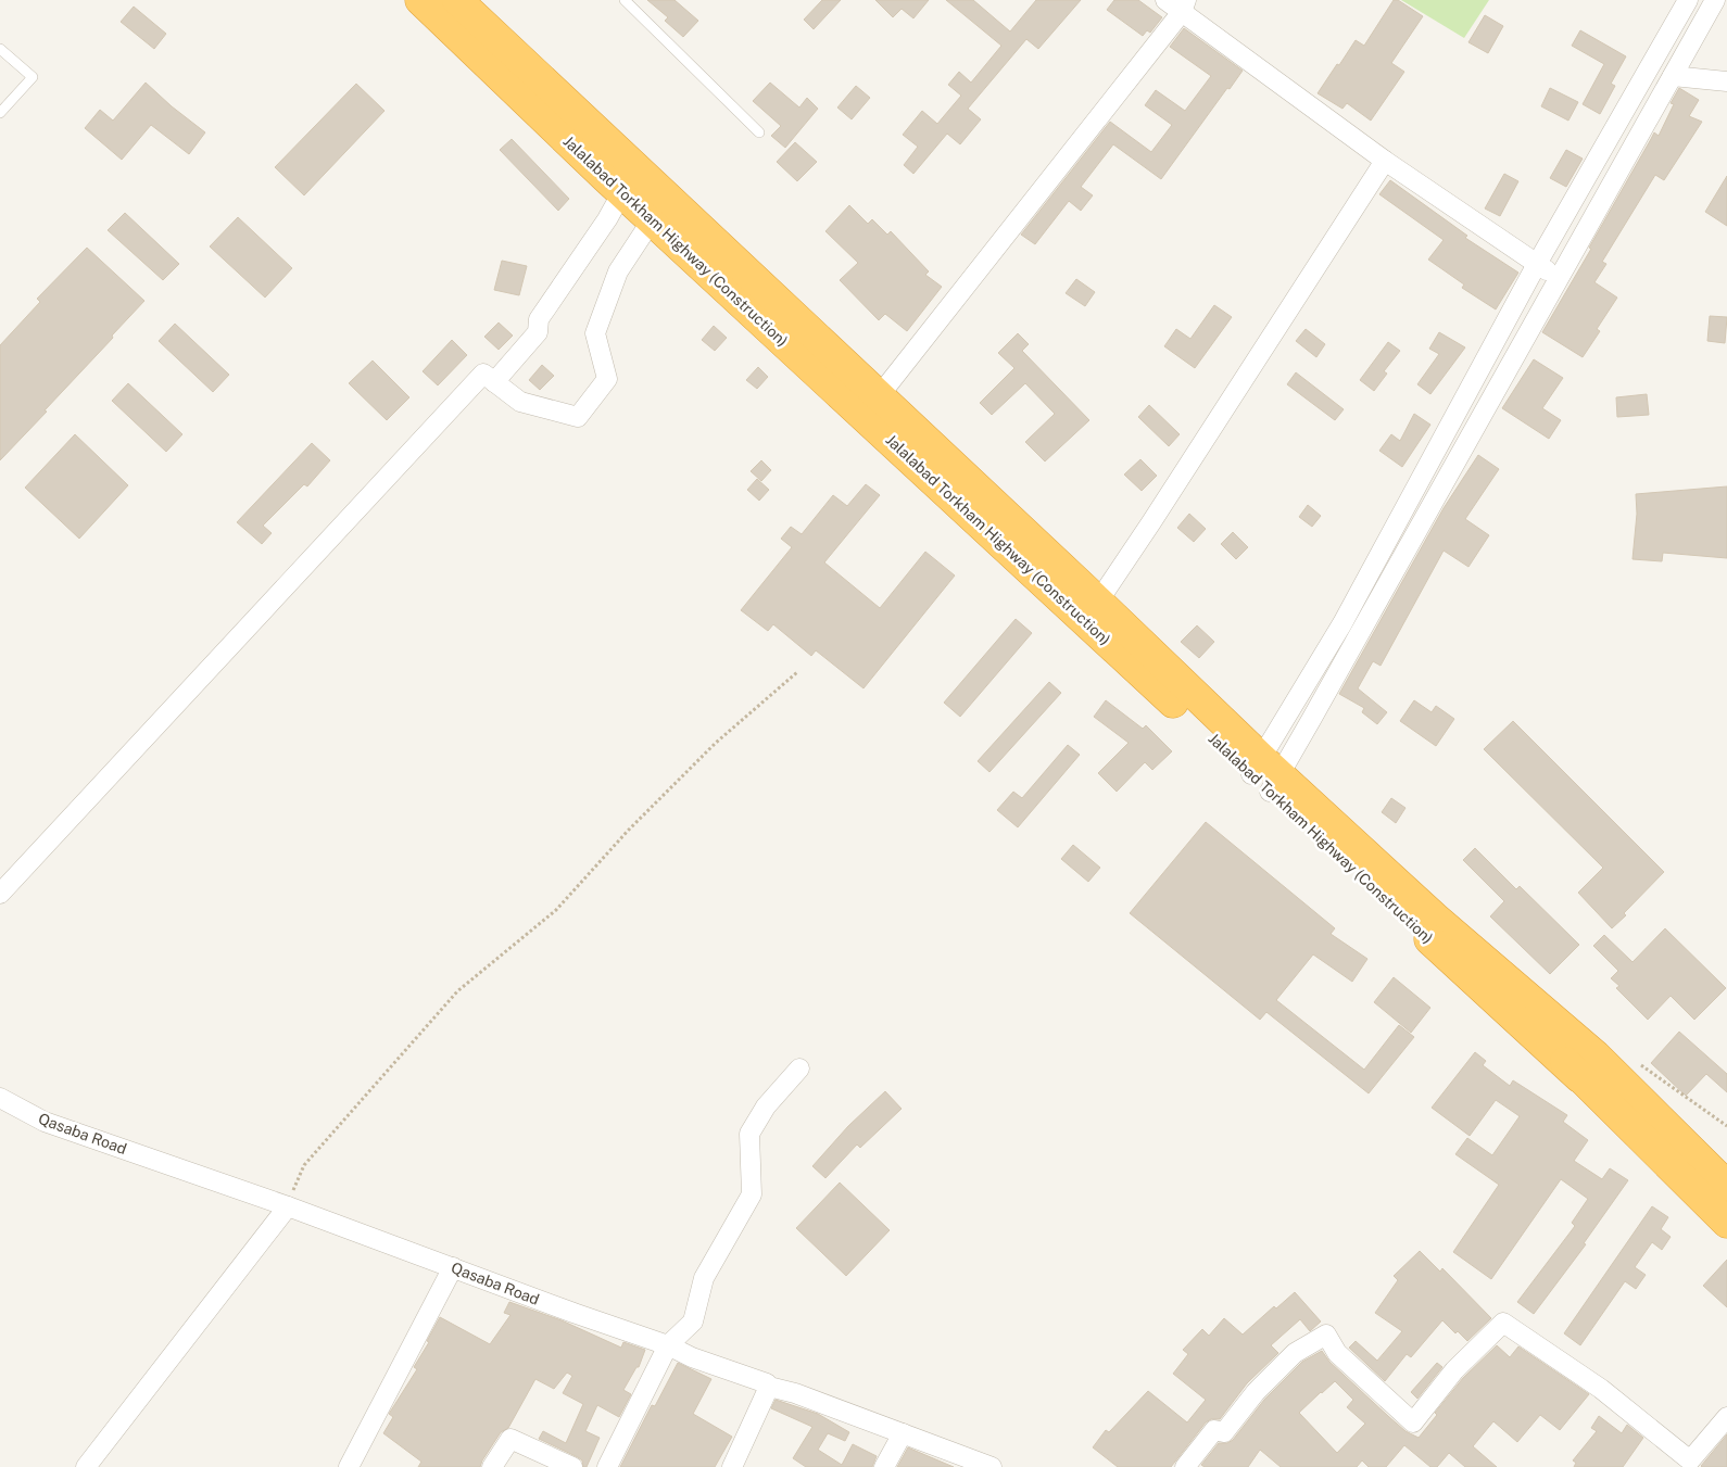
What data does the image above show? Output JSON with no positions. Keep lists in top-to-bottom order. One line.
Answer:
{"streets":{"highway":["Jalalabad Torkham Highway (Construction)"],"street":["Qasaba Road"]}}
